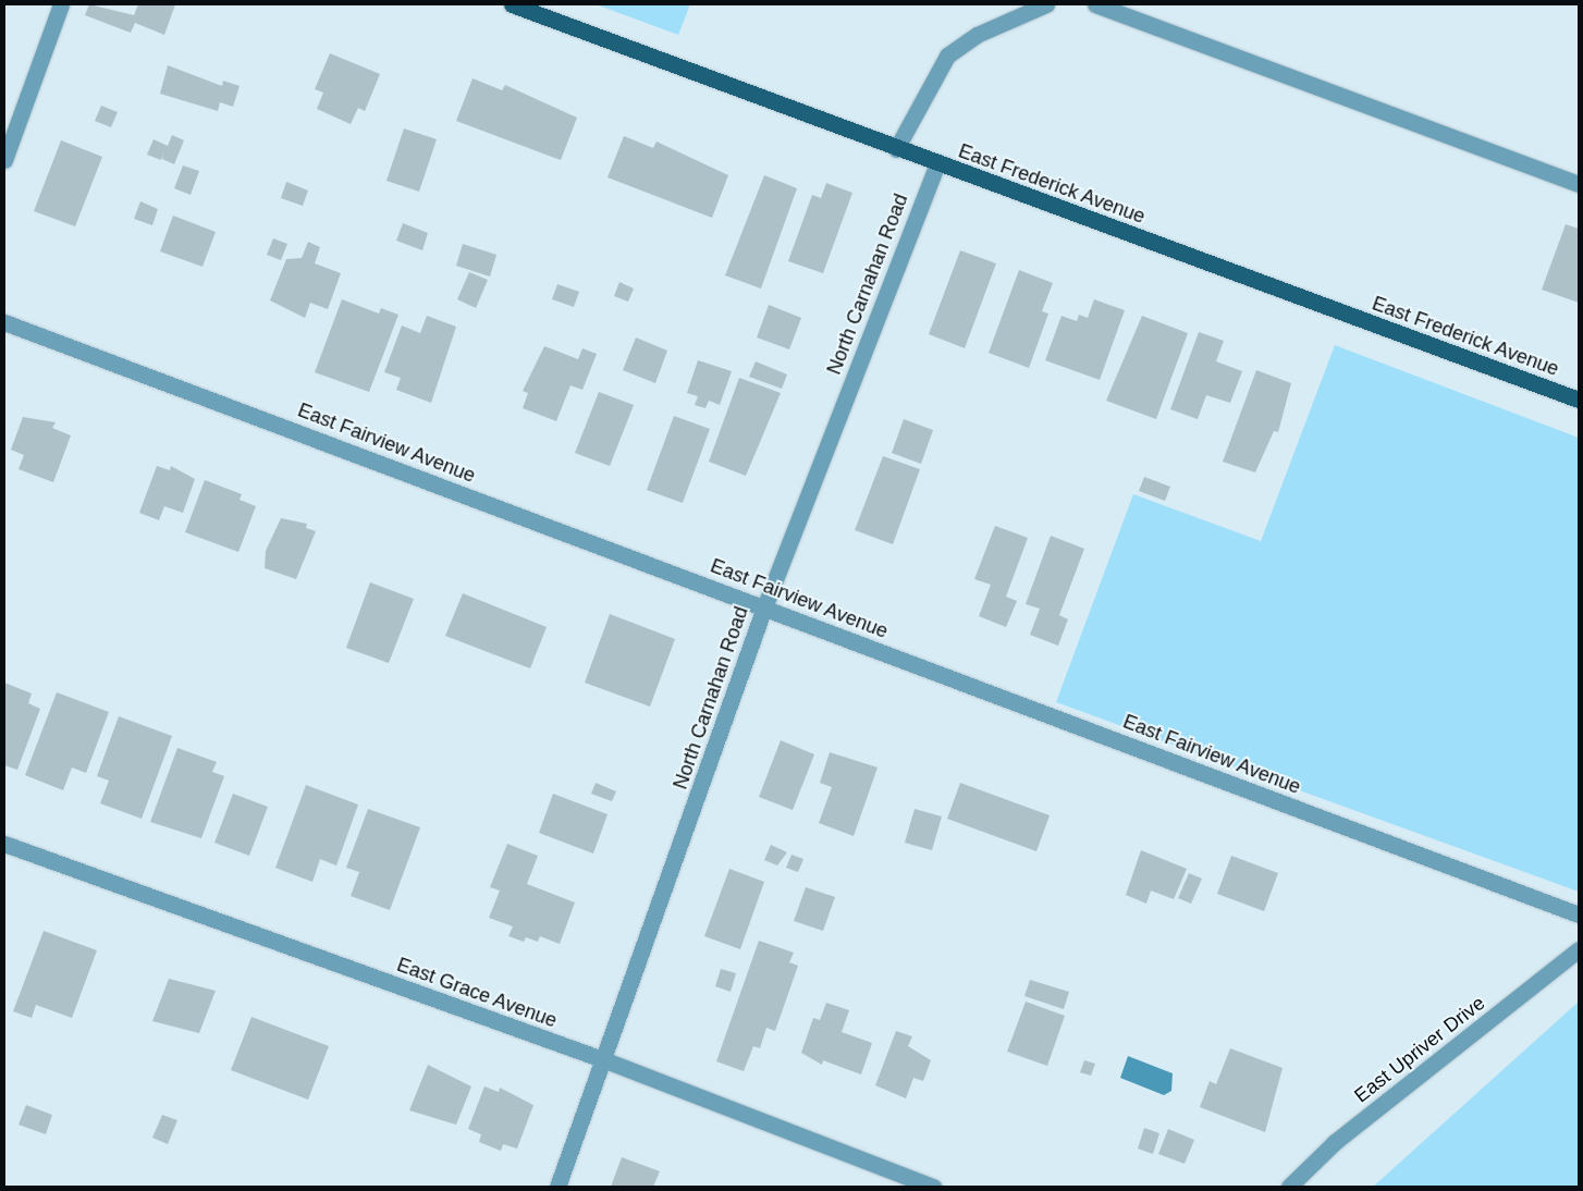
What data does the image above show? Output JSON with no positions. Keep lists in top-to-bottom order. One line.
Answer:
{"streets":{"main road":["East Frederick Avenue"],"street":["North Carnahan Road","East Fairview Avenue","East Grace Avenue","East Upriver Drive"]},"crossings":[["East Frederick Avenue","North Carnahan Road"],["North Carnahan Road","East Fairview Avenue"],["North Carnahan Road","East Grace Avenue"]]}
